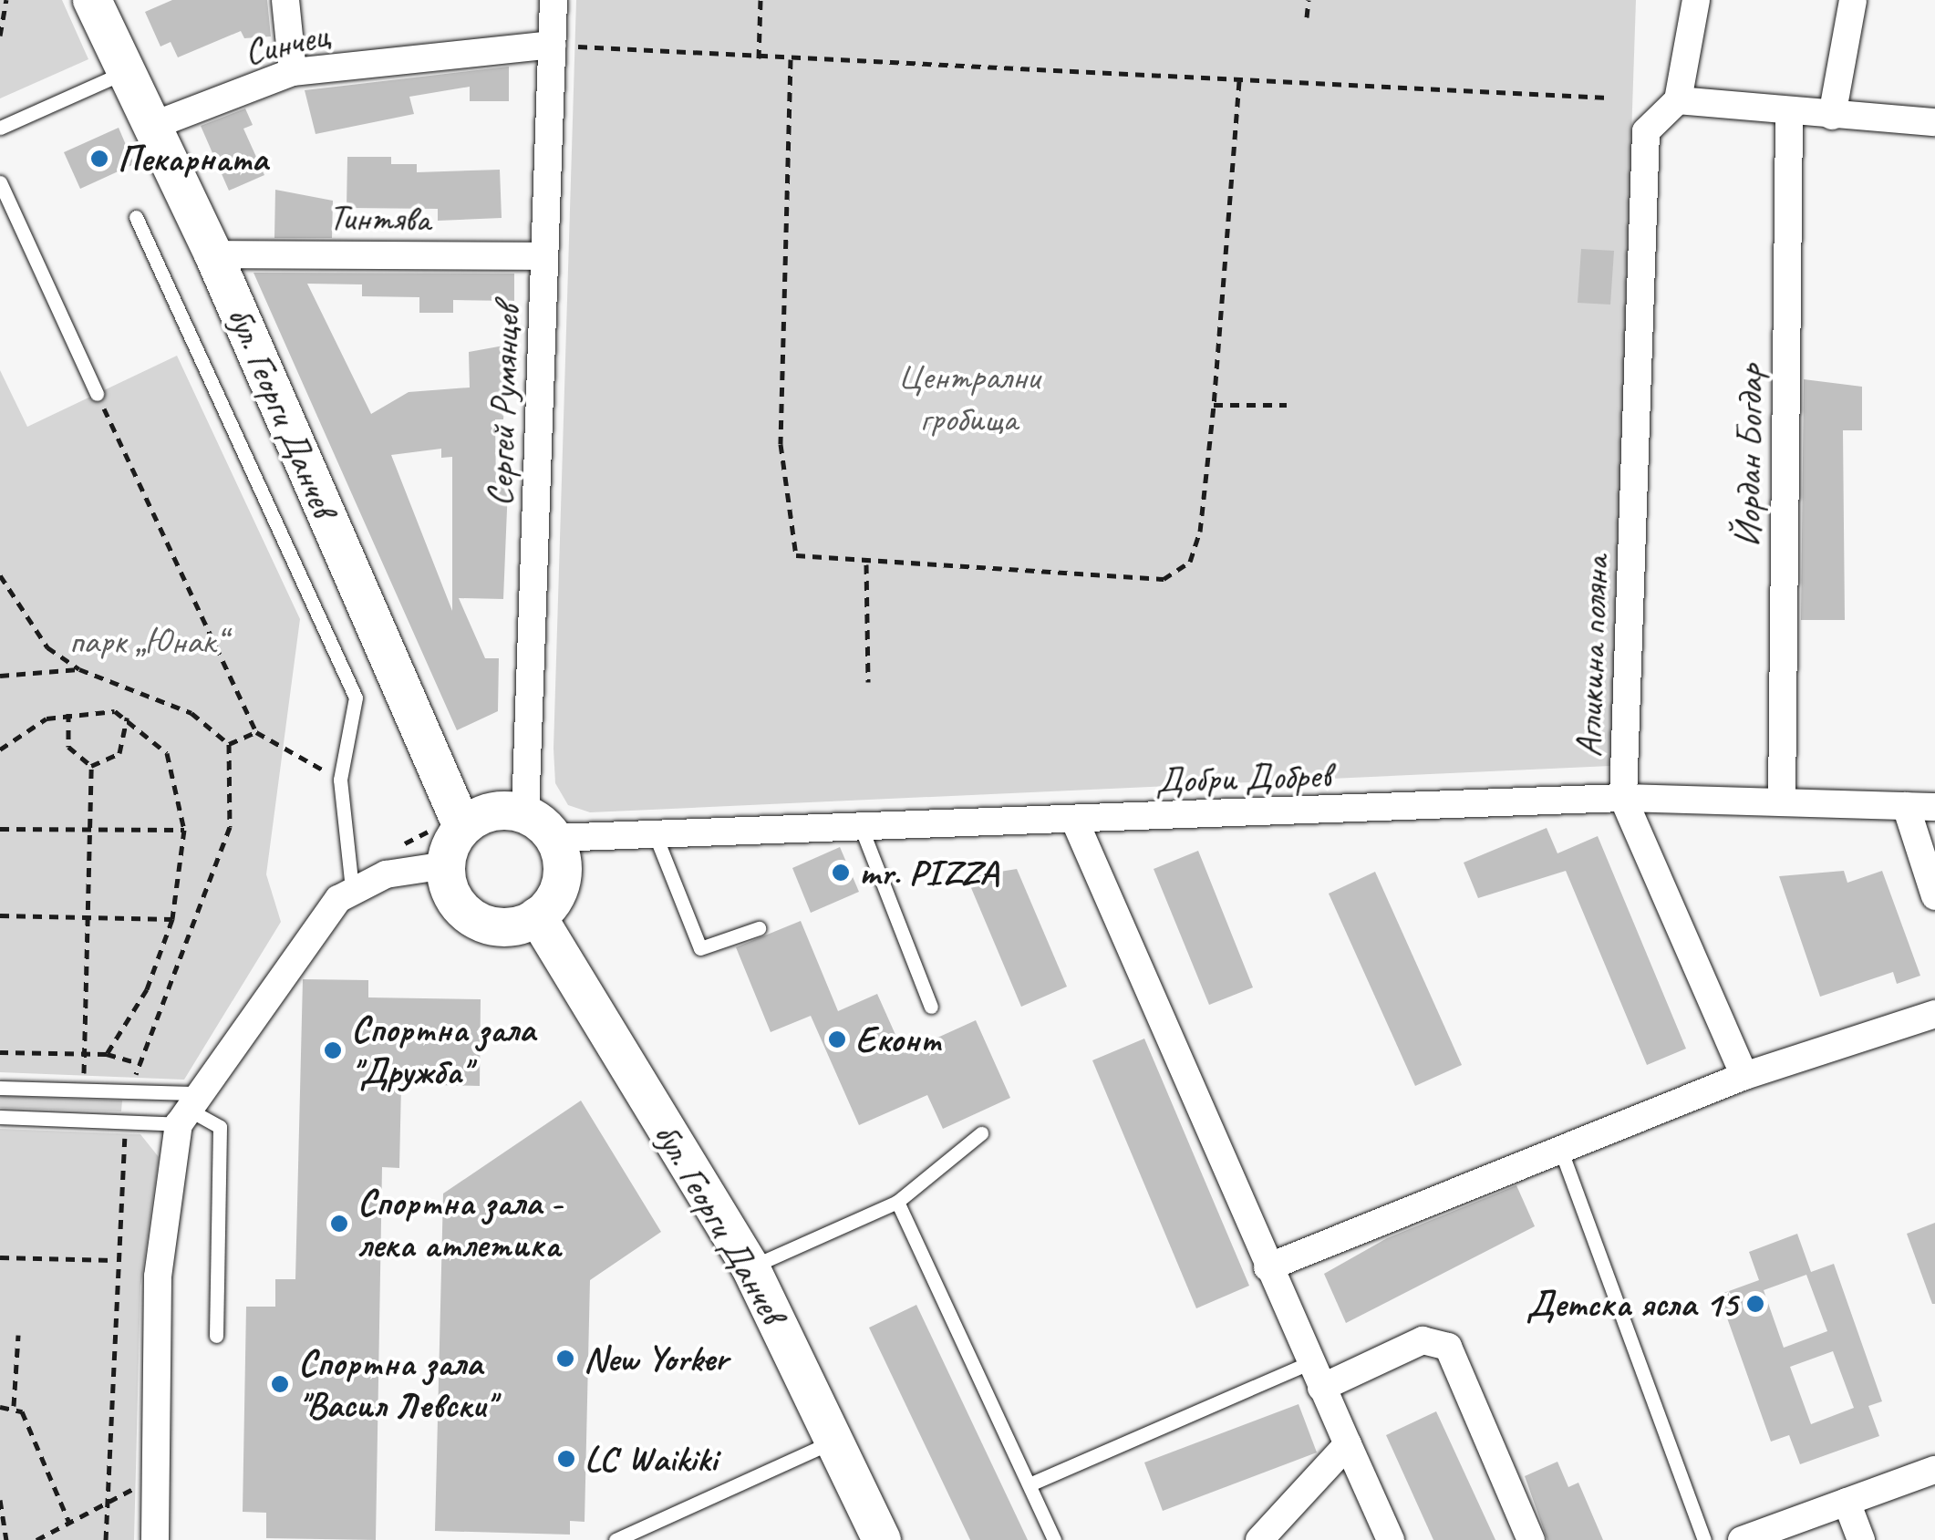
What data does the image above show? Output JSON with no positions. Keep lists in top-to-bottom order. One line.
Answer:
{"streets":{"main road":["бул. Георги Данчев"],"street":["Синчец","Тинтява","Сергей Румянцев","Йордан Богдар","Агликина поляна","Добри Добрев"]},"crossings":[["Синчец","Сергей Румянцев"],["Синчец","бул. Георги Данчев"],["Тинтява","Сергей Румянцев"],["Тинтява","бул. Георги Данчев"],["Сергей Румянцев","бул. Георги Данчев"],["Сергей Румянцев","Добри Добрев"],["бул. Георги Данчев","Добри Добрев"],["Йордан Богдар","Добри Добрев"],["Агликина поляна","Добри Добрев"]],"parks":["Централни гробища","парк „Юнак“"],"places":["Пекарната","mr. PIZZA","Еконт","Спортна зала \"Дружба\"","Спортна зала - лека атлетика","Детска ясла 15","New Yorker","Спортна зала \"Васил Левски\"","LC Waikiki"]}
